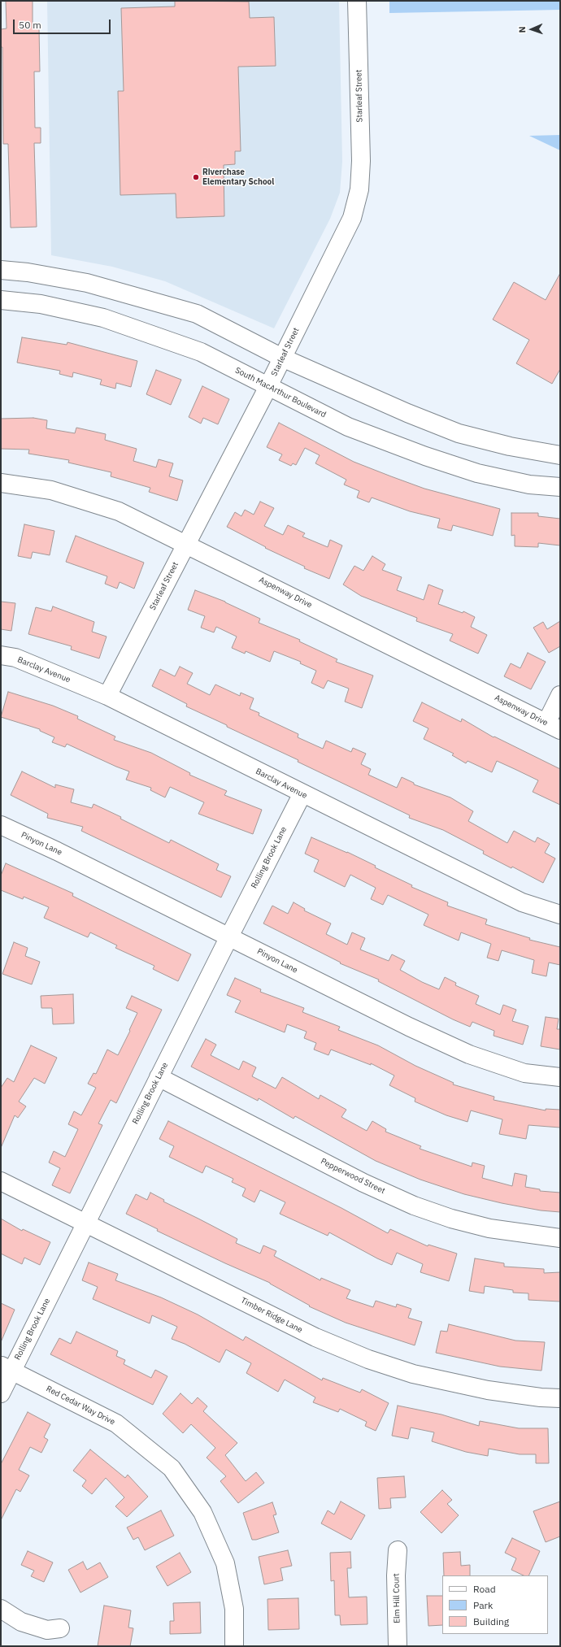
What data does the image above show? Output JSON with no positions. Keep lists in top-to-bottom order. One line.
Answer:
{"streets":{"street":["Starleaf Street","South MacArthur Boulevard","Aspenway Drive","Barclay Avenue","Pinyon Lane","Rolling Brook Lane","Pepperwood Street","Timber Ridge Lane","Red Cedar Way Drive","Elm Hill Court"]},"crossings":[["Starleaf Street","South MacArthur Boulevard"],["Starleaf Street","Aspenway Drive"],["Starleaf Street","Barclay Avenue"],["Barclay Avenue","Rolling Brook Lane"],["Pinyon Lane","Rolling Brook Lane"],["Rolling Brook Lane","Pepperwood Street"],["Rolling Brook Lane","Timber Ridge Lane"],["Rolling Brook Lane","Red Cedar Way Drive"]],"places":["Riverchase Elementary School"],"legend":["Road","Park","Building"],"scale_bar":"50 m","north":"left"}
